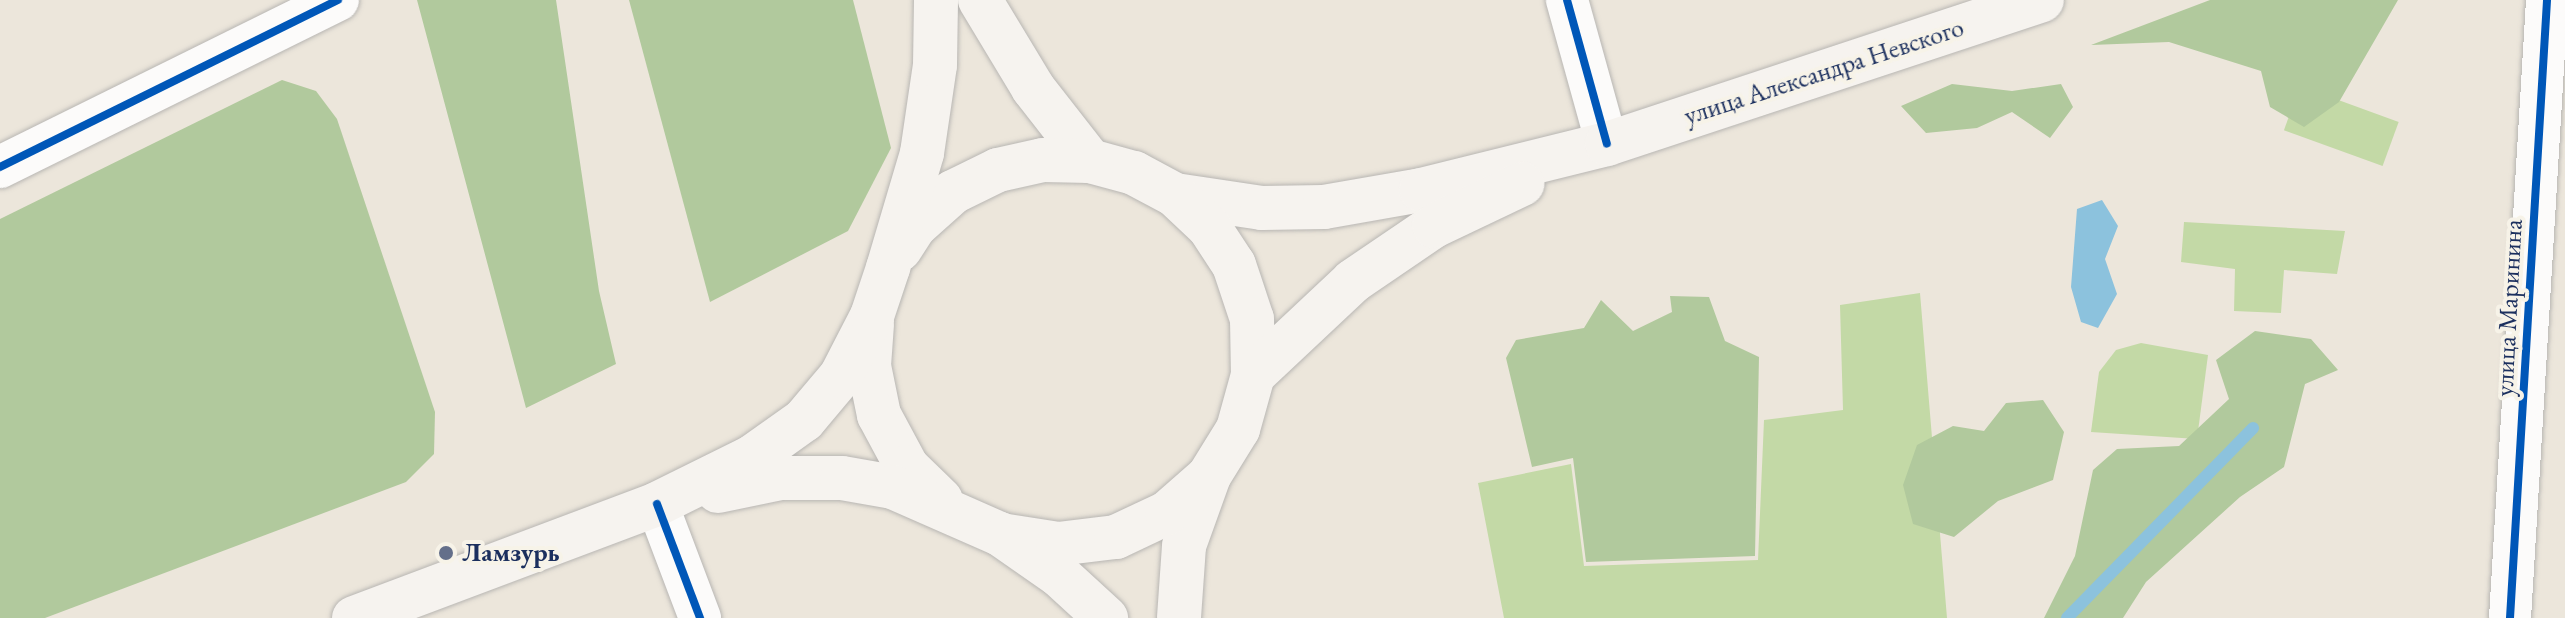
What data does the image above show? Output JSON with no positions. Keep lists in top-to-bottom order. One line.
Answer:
{"streets":{"main road":["улица Александра Невского"],"street":["улица Маринина"]},"places":["Ламзурь"]}
